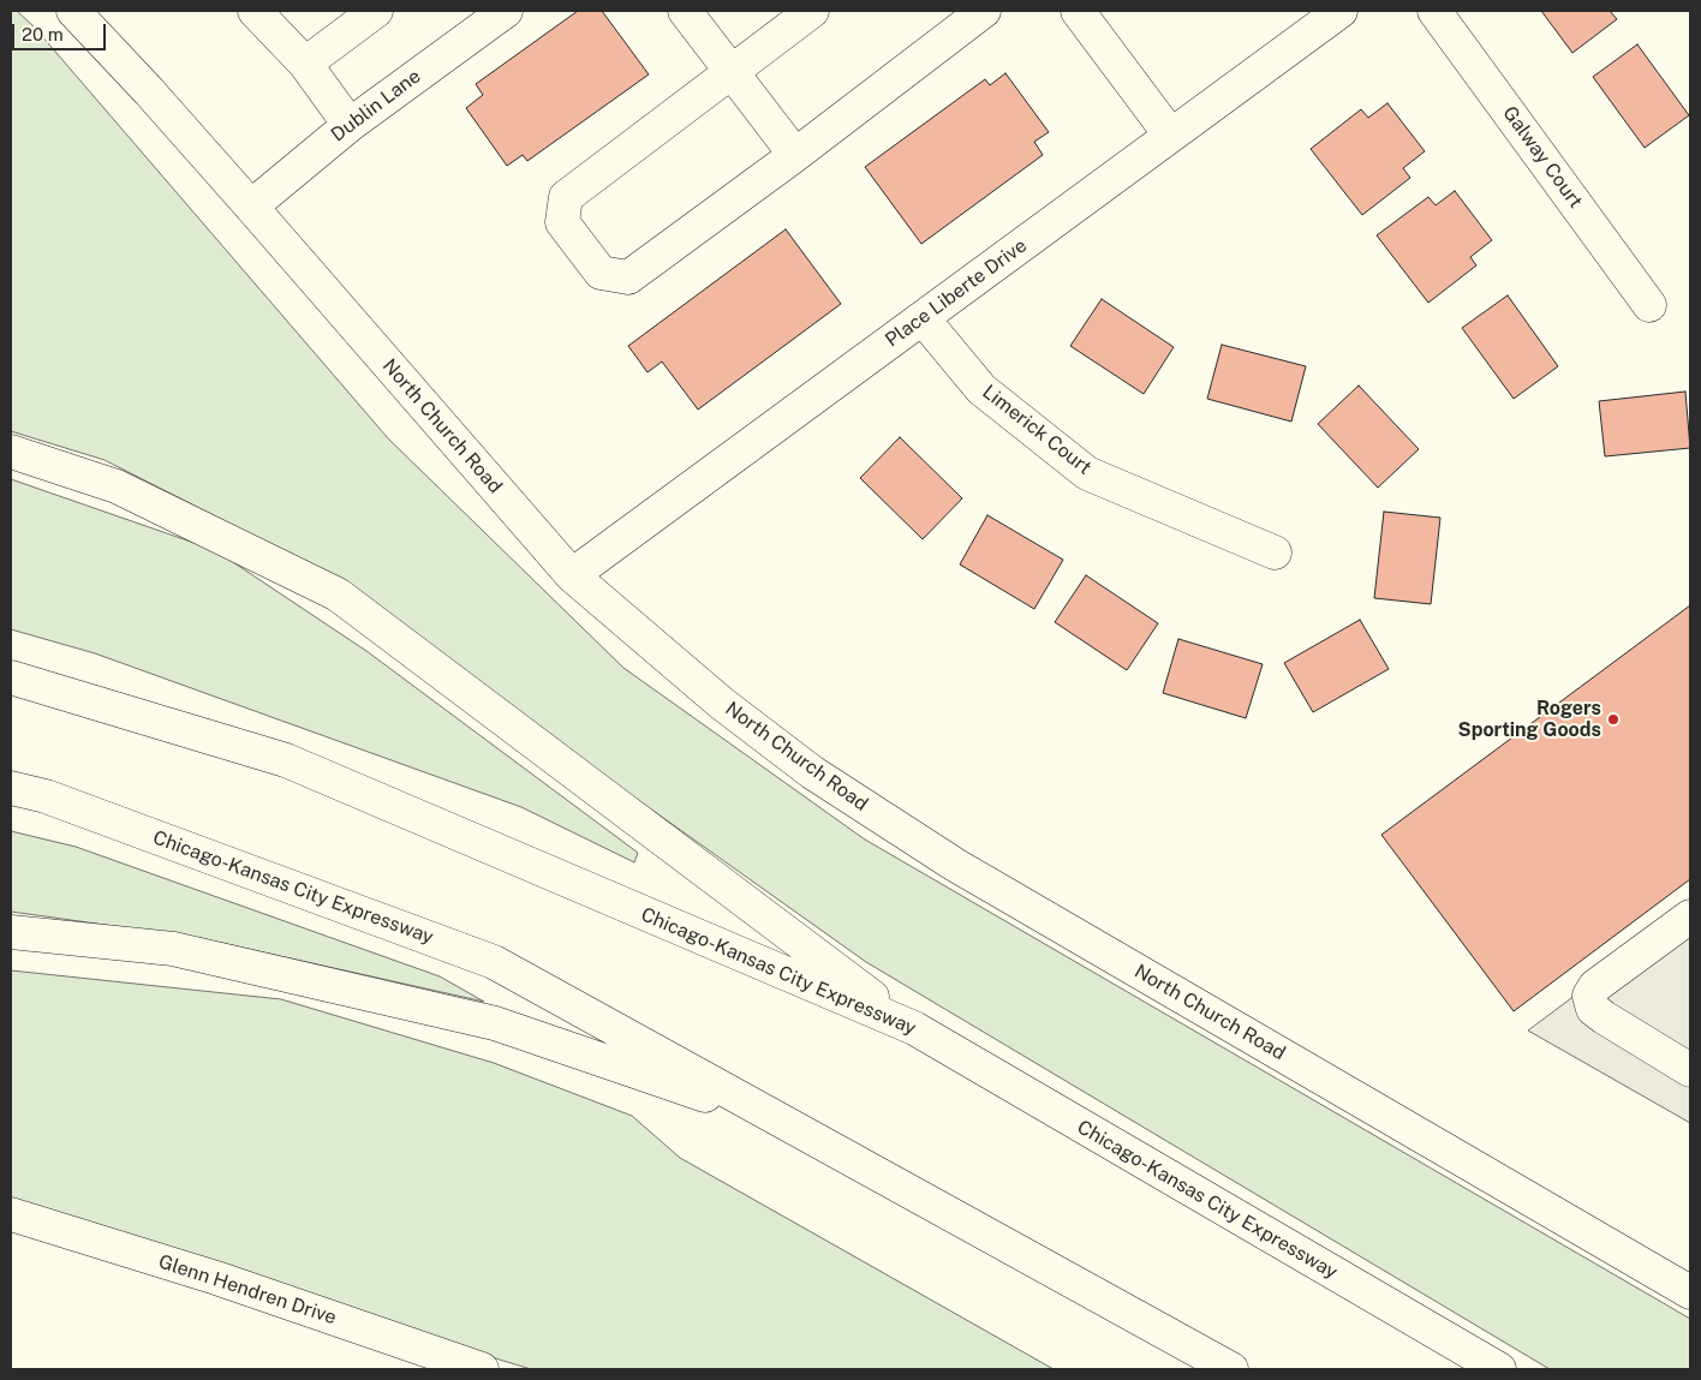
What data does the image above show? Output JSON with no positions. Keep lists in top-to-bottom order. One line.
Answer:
{"streets":{"main road":["Dublin Lane","Galway Court","Place Liberte Drive","North Church Road","Limerick Court","Chicago-Kansas City Expressway","Glenn Hendren Drive"]},"crossings":[["Dublin Lane","North Church Road"],["Place Liberte Drive","North Church Road"],["Place Liberte Drive","Limerick Court"]],"places":["Rogers Sporting Goods"],"scale_bar":"20 m"}
